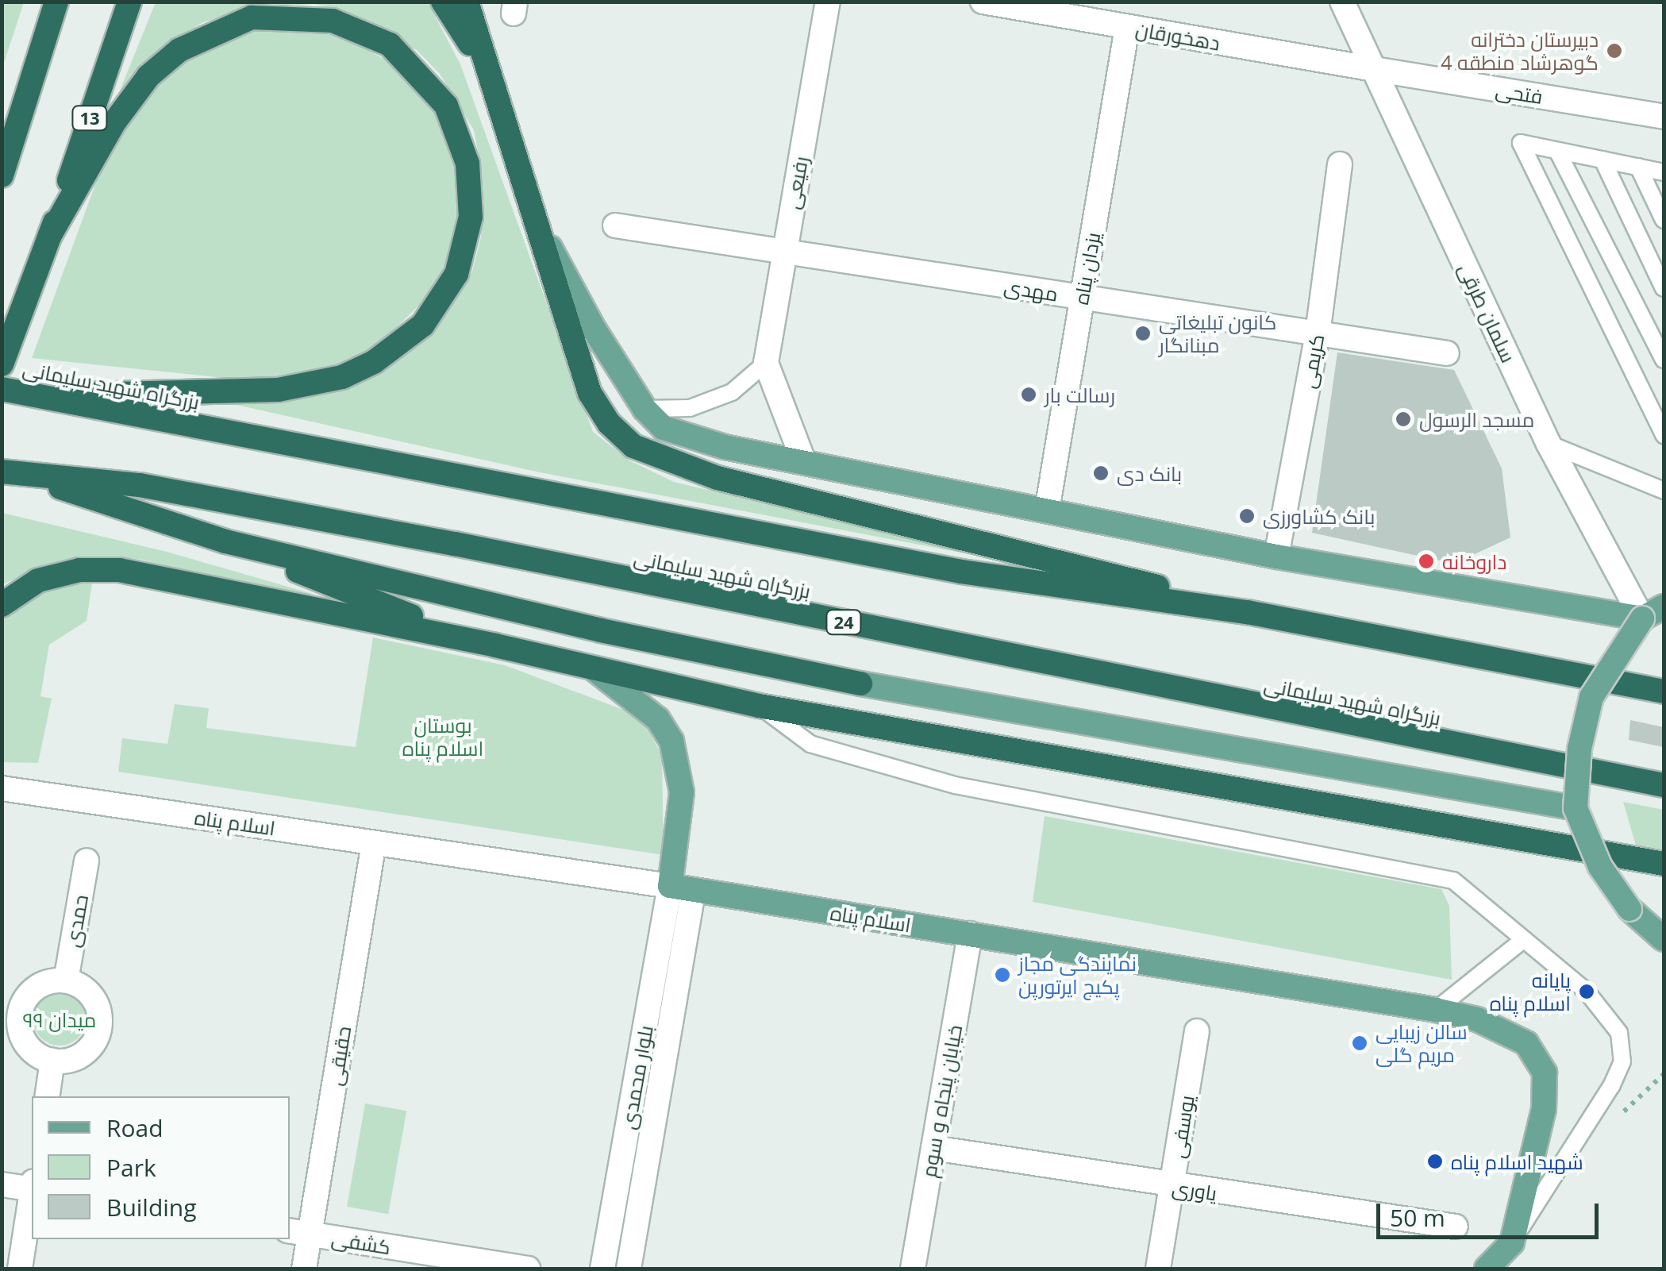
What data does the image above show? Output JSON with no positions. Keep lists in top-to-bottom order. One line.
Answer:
{"streets":{"highway":["13","بزرگراه شهید سلیمانی","24"],"main road":["اسلام پناه"],"street":["دهخورقان","فتحی","رفیعی","یزدان پناه","مهدی","سلمان طرقی","کریمی","حمدی","حقیقی","بلوار محمدی","خیابان پنجاه و سوم","یوسفی","یاوری","کشفی"]},"crossings":[["دهخورقان","فتحی"],["دهخورقان","یزدان پناه"],["دهخورقان","سلمان طرقی"],["فتحی","سلمان طرقی"],["رفیعی","مهدی"],["یزدان پناه","مهدی"],["مهدی","کریمی"],["اسلام پناه","حقیقی"],["اسلام پناه","بلوار محمدی"],["اسلام پناه","خیابان پنجاه و سوم"],["حقیقی","کشفی"],["خیابان پنجاه و سوم","یاوری"],["یوسفی","یاوری"]],"parks":["بوستان اسلام پناه","میدان ۹۹"],"places":["دبیرستان دخترانه گوهرشاد منطقه 4","کانون تبلیغاتی مبنانگار","رسالت بار","مسجد الرسول","بانک دی","بانک کشاورزی","داروخانه","نمایندگی مجاز پکیج ایرتورپن","پایانه اسلام پناه","سالن زیبایی مریم گلی","شهید اسلام پناه"],"legend":["Road","Park","Building"],"scale_bar":"50 m"}
